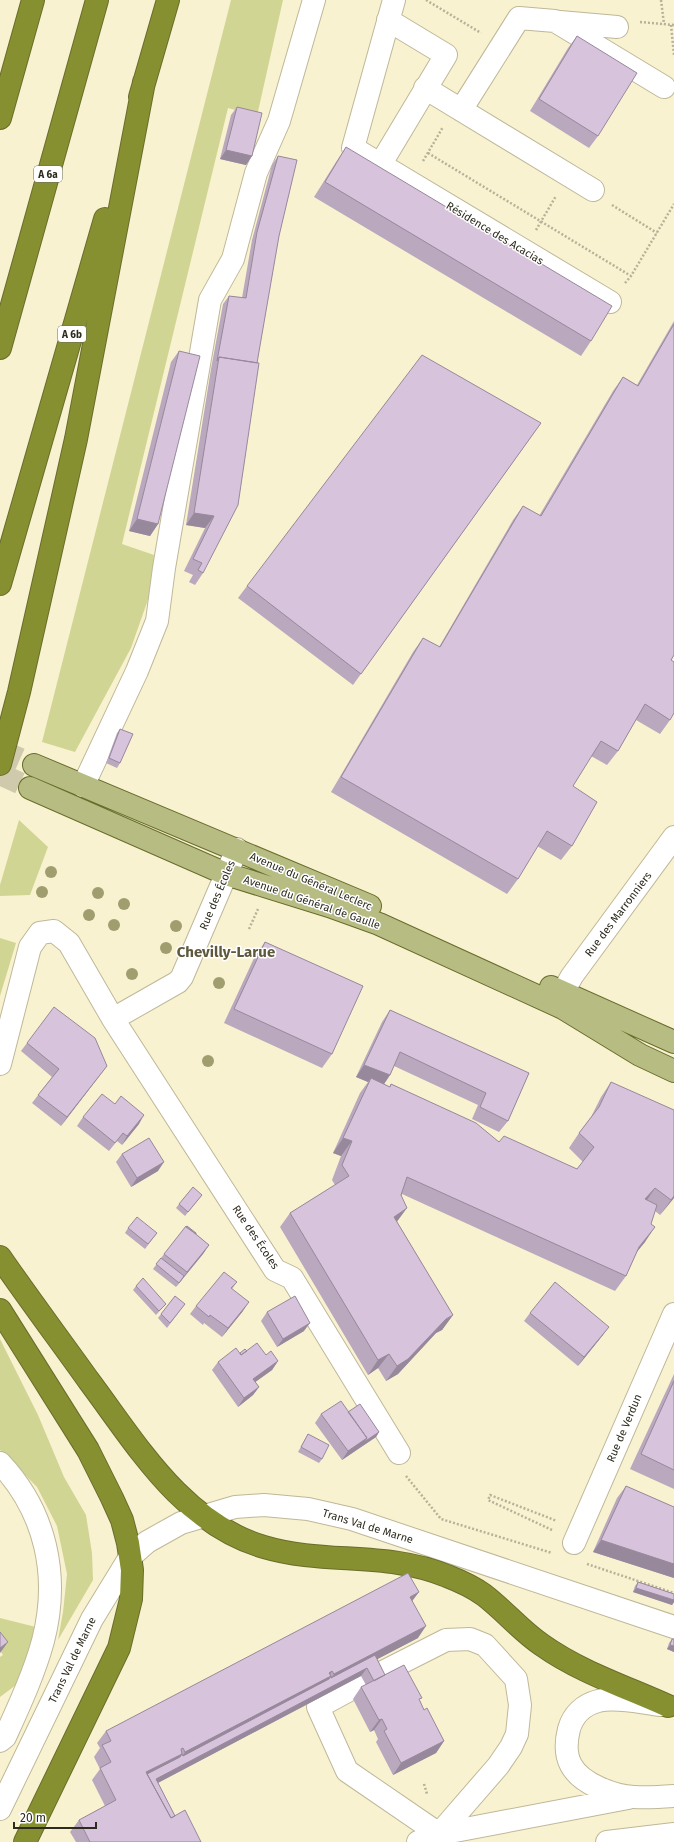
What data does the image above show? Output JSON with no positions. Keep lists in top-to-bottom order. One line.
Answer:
{"streets":{"highway":["A 6a","A 6b"],"main road":["Avenue du Général Leclerc","Avenue du Général de Gaulle"],"street":["Résidence des Acacias","Rue des Écoles","Rue des Marronniers","Rue de Verdun","Trans Val de Marne"]},"crossings":[["Avenue du Général Leclerc","Rue des Écoles"],["Avenue du Général Leclerc","Rue des Marronniers"],["Rue des Écoles","Avenue du Général de Gaulle"]],"districts":["Chevilly-Larue"],"scale_bar":"20 m"}
